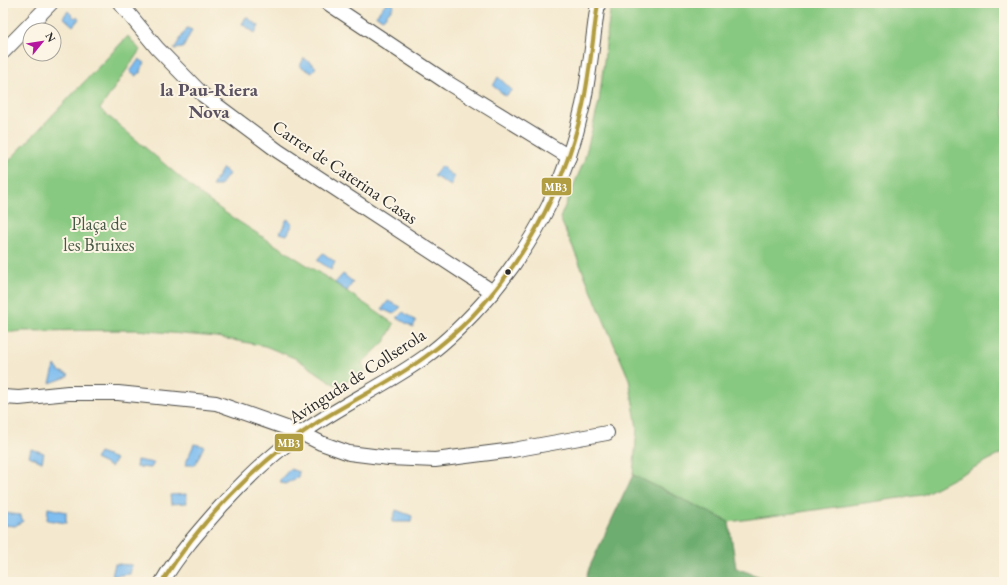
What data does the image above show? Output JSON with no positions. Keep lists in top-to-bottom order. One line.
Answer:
{"streets":{"street":["Carrer de Caterina Casas","Avinguda de Collserola"]},"crossings":[["Carrer de Caterina Casas","Avinguda de Collserola"]],"districts":["la Pau-Riera Nova"],"parks":["Plaça de les Bruixes"],"lines":["transit line MB3"],"north":"top right"}
